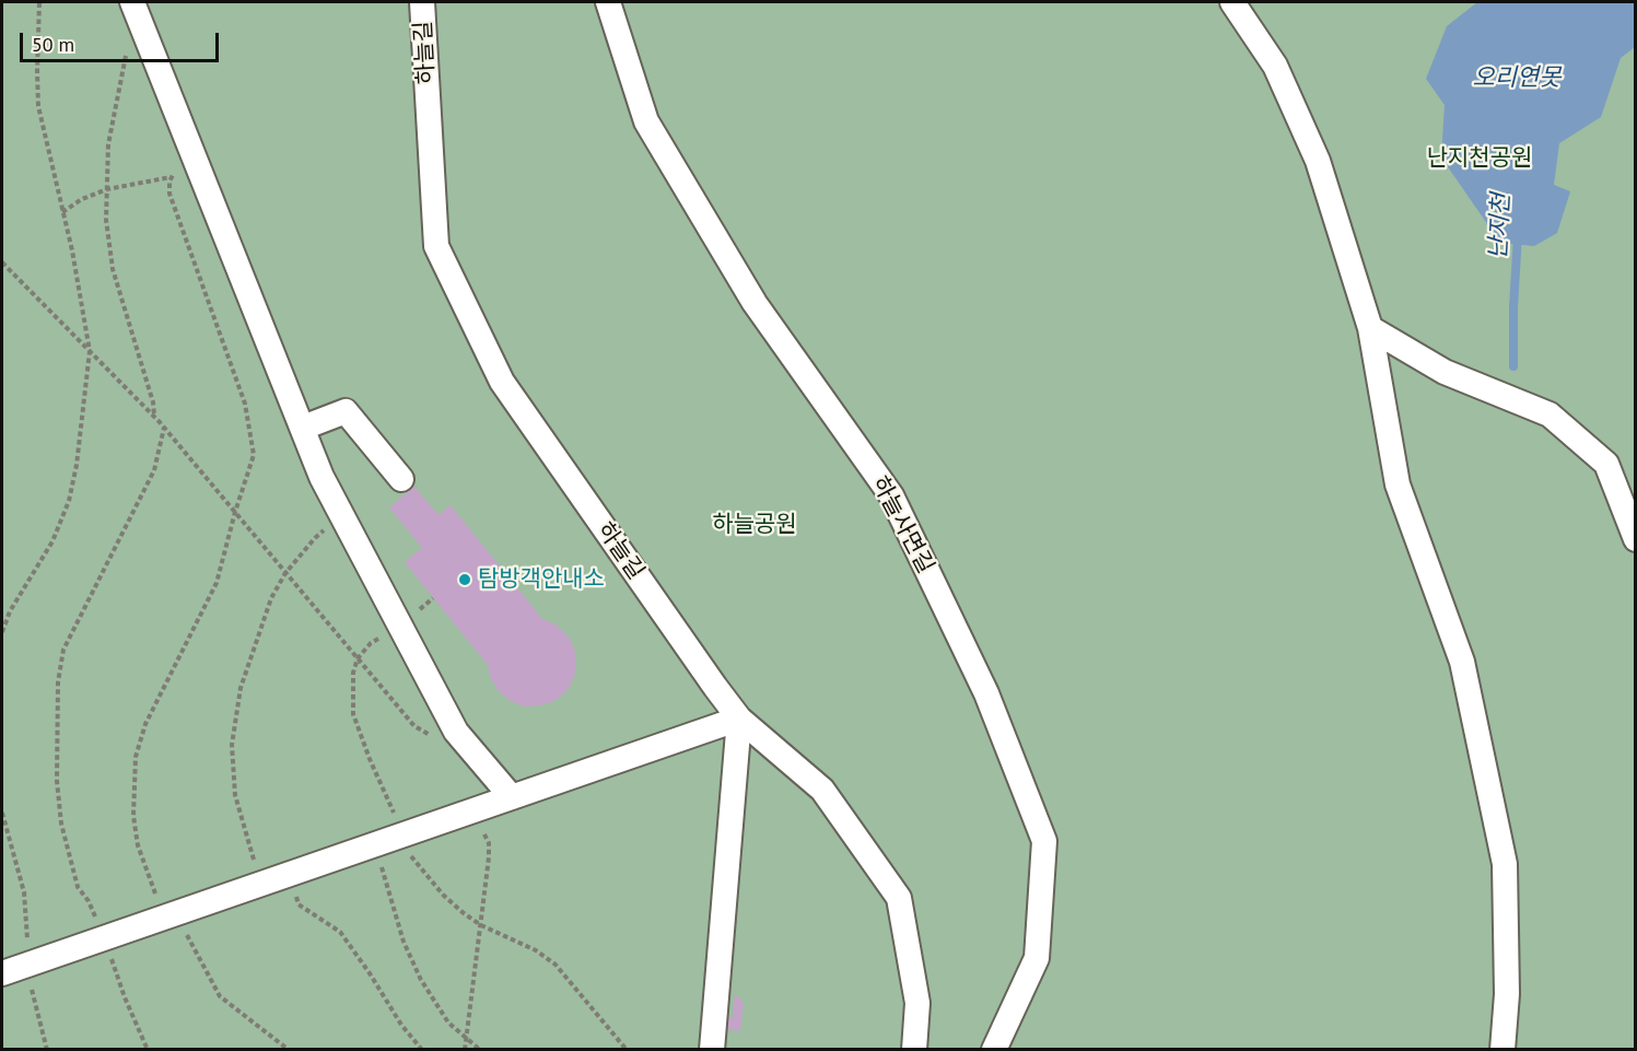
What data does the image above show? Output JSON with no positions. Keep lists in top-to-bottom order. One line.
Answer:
{"streets":{"street":["하늘길","하늘사면길"]},"water":["오리연못","난지천"],"parks":["난지천공원","하늘공원"],"places":["탐방객안내소"],"scale_bar":"50 m"}
